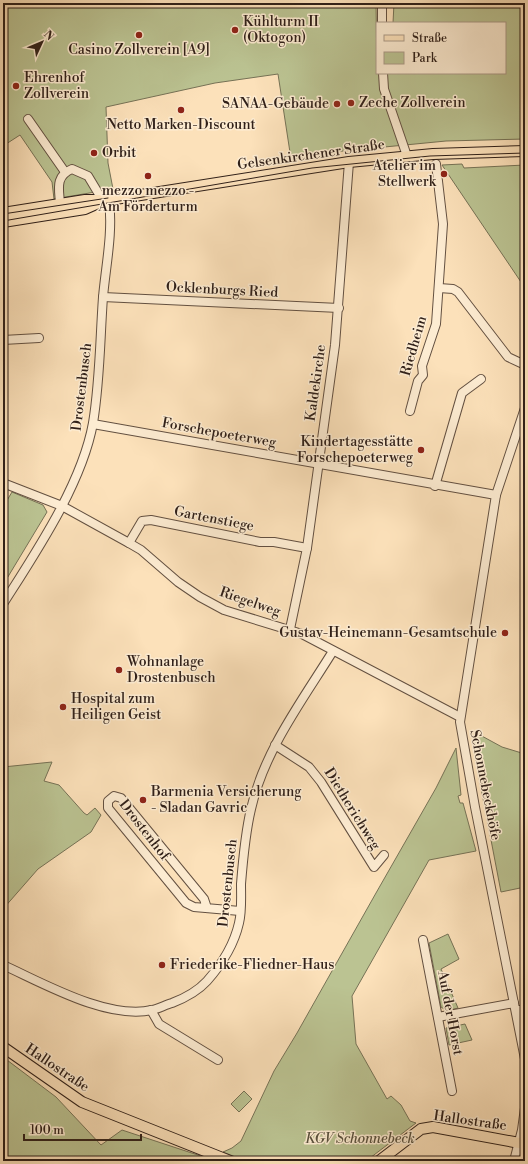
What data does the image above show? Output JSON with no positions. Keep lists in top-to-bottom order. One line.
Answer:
{"streets":{"main road":["Gelsenkirchener Straße","Hallostraße"],"street":["Ocklenburgs Ried","Riedheim","Kaldekirche","Drostenbusch","Forschepoeterweg","Gartenstiege","Riegelweg","Schonnebeckhöfe","Dietherichweg","Drostenhof","Auf der Horst"]},"crossings":[["Gelsenkirchener Straße","Kaldekirche"],["Gelsenkirchener Straße","Drostenbusch"],["Ocklenburgs Ried","Kaldekirche"],["Ocklenburgs Ried","Drostenbusch"],["Kaldekirche","Forschepoeterweg"],["Kaldekirche","Gartenstiege"],["Kaldekirche","Riegelweg"],["Drostenbusch","Forschepoeterweg"],["Drostenbusch","Riegelweg"],["Drostenbusch","Dietherichweg"],["Drostenbusch","Drostenhof"],["Forschepoeterweg","Schonnebeckhöfe"],["Gartenstiege","Riegelweg"],["Riegelweg","Schonnebeckhöfe"]],"parks":["KGV Schonnebeck"],"places":["Kühlturm II (Oktogon)","Casino Zollverein [A9]","Ehrenhof Zollverein","Zeche Zollverein","SANAA-Gebäude","Netto Marken-Discount","Orbit","Atelier im Stellwerk","mezzo mezzo - Am Förderturm","Kindertagesstätte Forschepoeterweg","Gustav-Heinemann-Gesamtschule","Wohnanlage Drostenbusch","Hospital zum Heiligen Geist","Barmenia Versicherung - Sladan Gavric","Friederike-Fliedner-Haus"],"legend":["Straße","Park"],"scale_bar":"100 m","north":"top right"}
